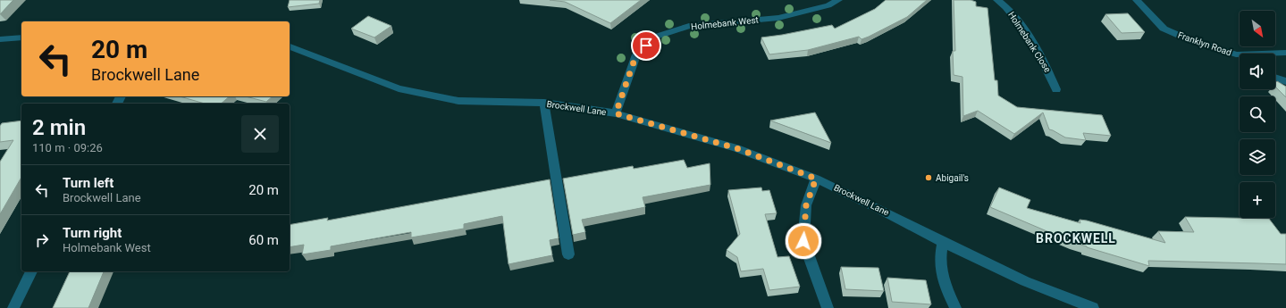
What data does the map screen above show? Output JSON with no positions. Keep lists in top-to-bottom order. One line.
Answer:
{"streets":{"street":["Holmebank West","Holmebank Close","Franklyn Road","Brockwell Lane"]},"crossings":[["Holmebank West","Brockwell Lane"]],"districts":["BROCKWELL"],"places":["Abigail's"],"north":"bottom right","page":{"map_buttons":"+","turn":["20 m","Brockwell Lane"],"heading":["2 min","110 m · 09:26"],"list":[{"name":"Turn left","note":"Brockwell Lane","value":"20 m"},{"name":"Turn right","note":"Holmebank West","value":"60 m"}]}}
